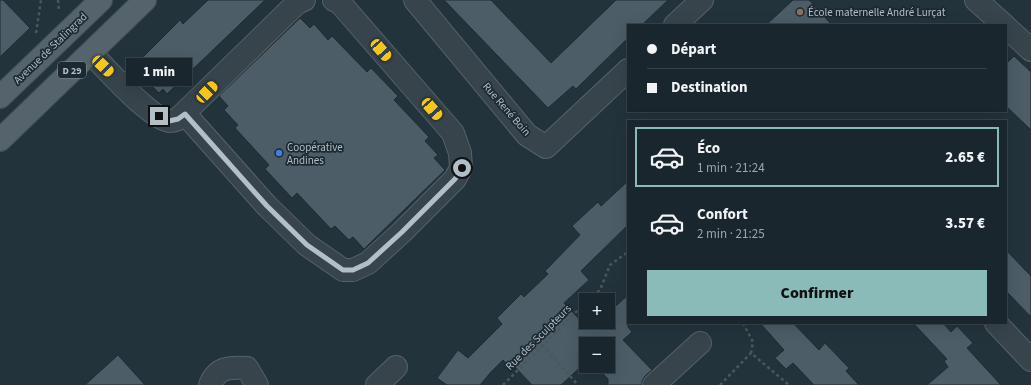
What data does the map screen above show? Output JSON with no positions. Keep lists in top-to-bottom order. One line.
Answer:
{"streets":{"main road":["Avenue de Stalingrad","D 29"],"street":["Rue René Boin"],"path":["Rue des Sculpteurs"]},"places":["École maternelle André Lurçat","Coopérative Andines"],"page":{"banner":["Départ","Destination"],"bubble":"1 min","list":[{"name":"Éco","note":"1 min · 21:24","value":"2.65 €"},{"name":"Confort","note":"2 min · 21:25","value":"3.57 €"}],"buttons":"Confirmer","map_buttons":["+","−"]}}
